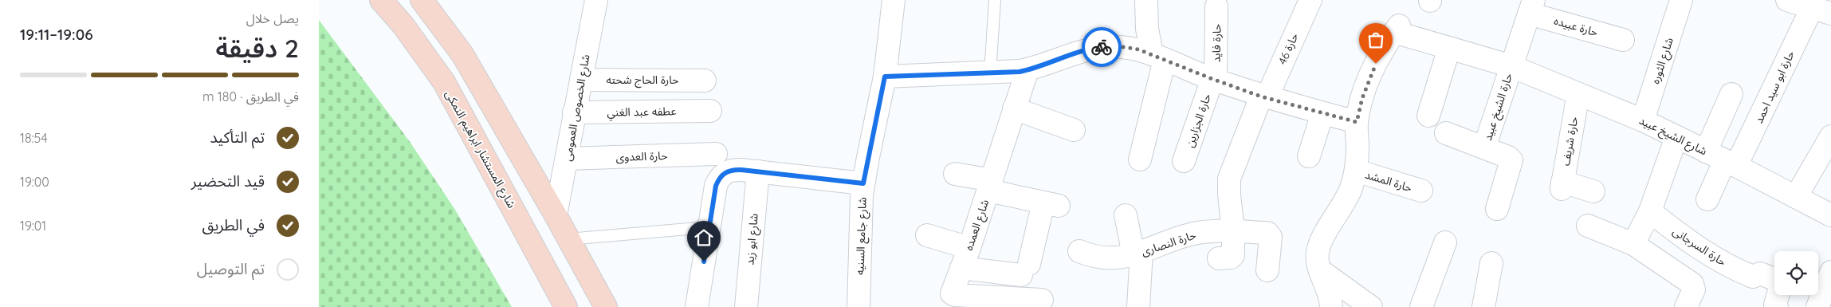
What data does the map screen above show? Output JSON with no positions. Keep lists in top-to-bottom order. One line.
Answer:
{"streets":{"main road":["شارع المستشار ابراهيم النمكى"],"street":["حارة عبيده","حارة فايد","حارة 46","شارع الثوره","حارة الحاج شحته","حارة ابو سيد احمد","حارة الشيخ عبيد","شارع الخصوص العمومى","عطفه عبد الغني","حارة الجزارين","شارع الشيخ عبيد","حارة شريف","حارة العدوى","حارة المشد","شارع العمده","شارع جامع السنيه","شارع ابو زيد","حارة النصارى","حارة السرجانى"]},"crossings":[["حارة فايد","حارة الجزارين"],["حارة 46","حارة النصارى"],["شارع الثوره","شارع الشيخ عبيد"],["حارة الحاج شحته","شارع الخصوص العمومى"],["حارة ابو سيد احمد","شارع الشيخ عبيد"],["حارة الشيخ عبيد","شارع الشيخ عبيد"],["شارع الخصوص العمومى","عطفه عبد الغني"],["شارع الخصوص العمومى","حارة العدوى"],["شارع الشيخ عبيد","حارة شريف"]],"page":{"heading":["2 دقيقة","يصل خلال","19:06–19:11"],"bar":"في الطريق · 180 m","list":[["تم التأكيد","18:54"],["قيد التحضير","19:00"],["في الطريق","19:01"],"تم التوصيل"]}}
